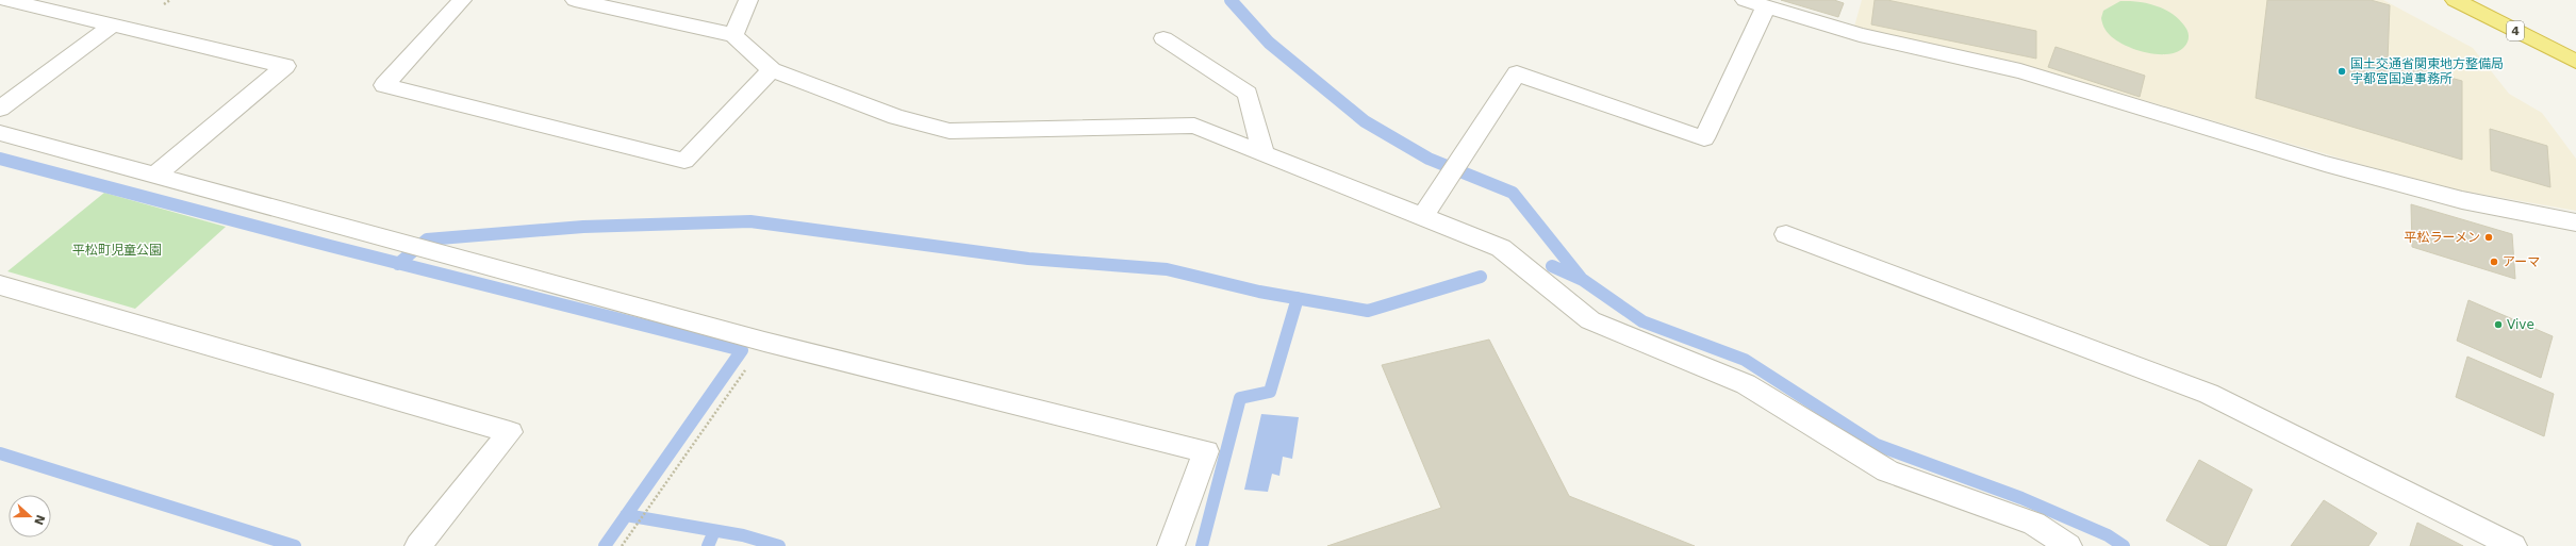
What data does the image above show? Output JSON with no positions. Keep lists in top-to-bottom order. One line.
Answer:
{"streets":{"highway":["4"]},"parks":["平松町児童公園"],"places":["国土交通省関東地方整備局 宇都宮国道事務所","平松ラーメン","アーマ","Vive"],"north":"right"}
